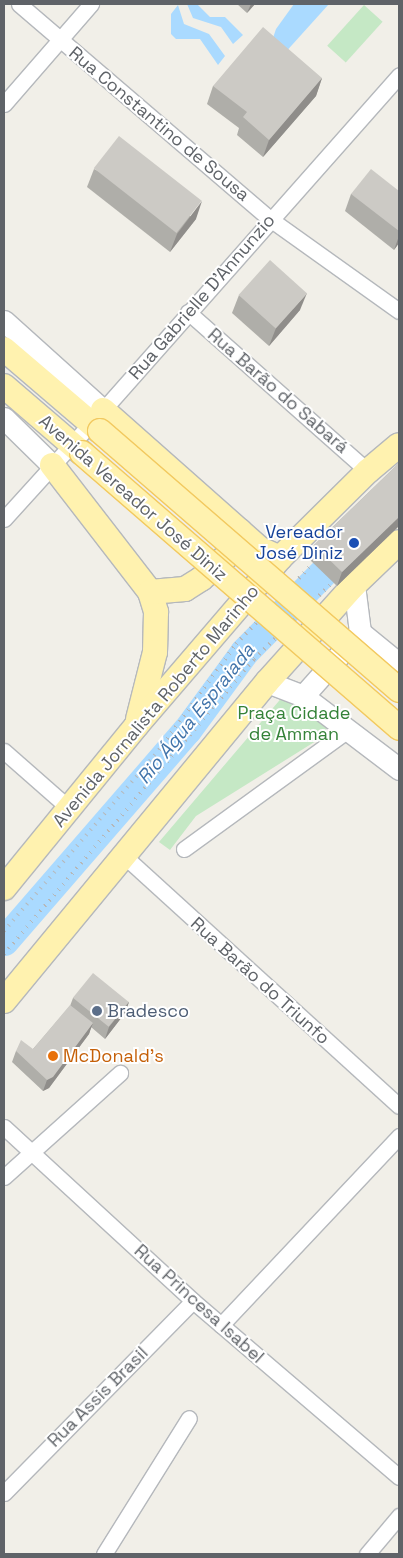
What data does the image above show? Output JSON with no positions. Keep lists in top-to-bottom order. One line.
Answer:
{"streets":{"main road":["Avenida Vereador José Diniz","Avenida Jornalista Roberto Marinho"],"street":["Rua Constantino de Sousa","Rua Gabrielle D'Annunzio","Rua Barão do Sabará","Rua Barão do Triunfo","Rua Princesa Isabel","Rua Assis Brasil"]},"crossings":[["Rua Constantino de Sousa","Rua Gabrielle D'Annunzio"],["Rua Gabrielle D'Annunzio","Rua Barão do Sabará"],["Rua Gabrielle D'Annunzio","Avenida Vereador José Diniz"],["Rua Barão do Sabará","Avenida Jornalista Roberto Marinho"],["Rua Princesa Isabel","Rua Assis Brasil"]],"water":["Rio Água Espraiada"],"parks":["Praça Cidade de Amman"],"places":["Vereador José Diniz","Bradesco","McDonald's"]}
